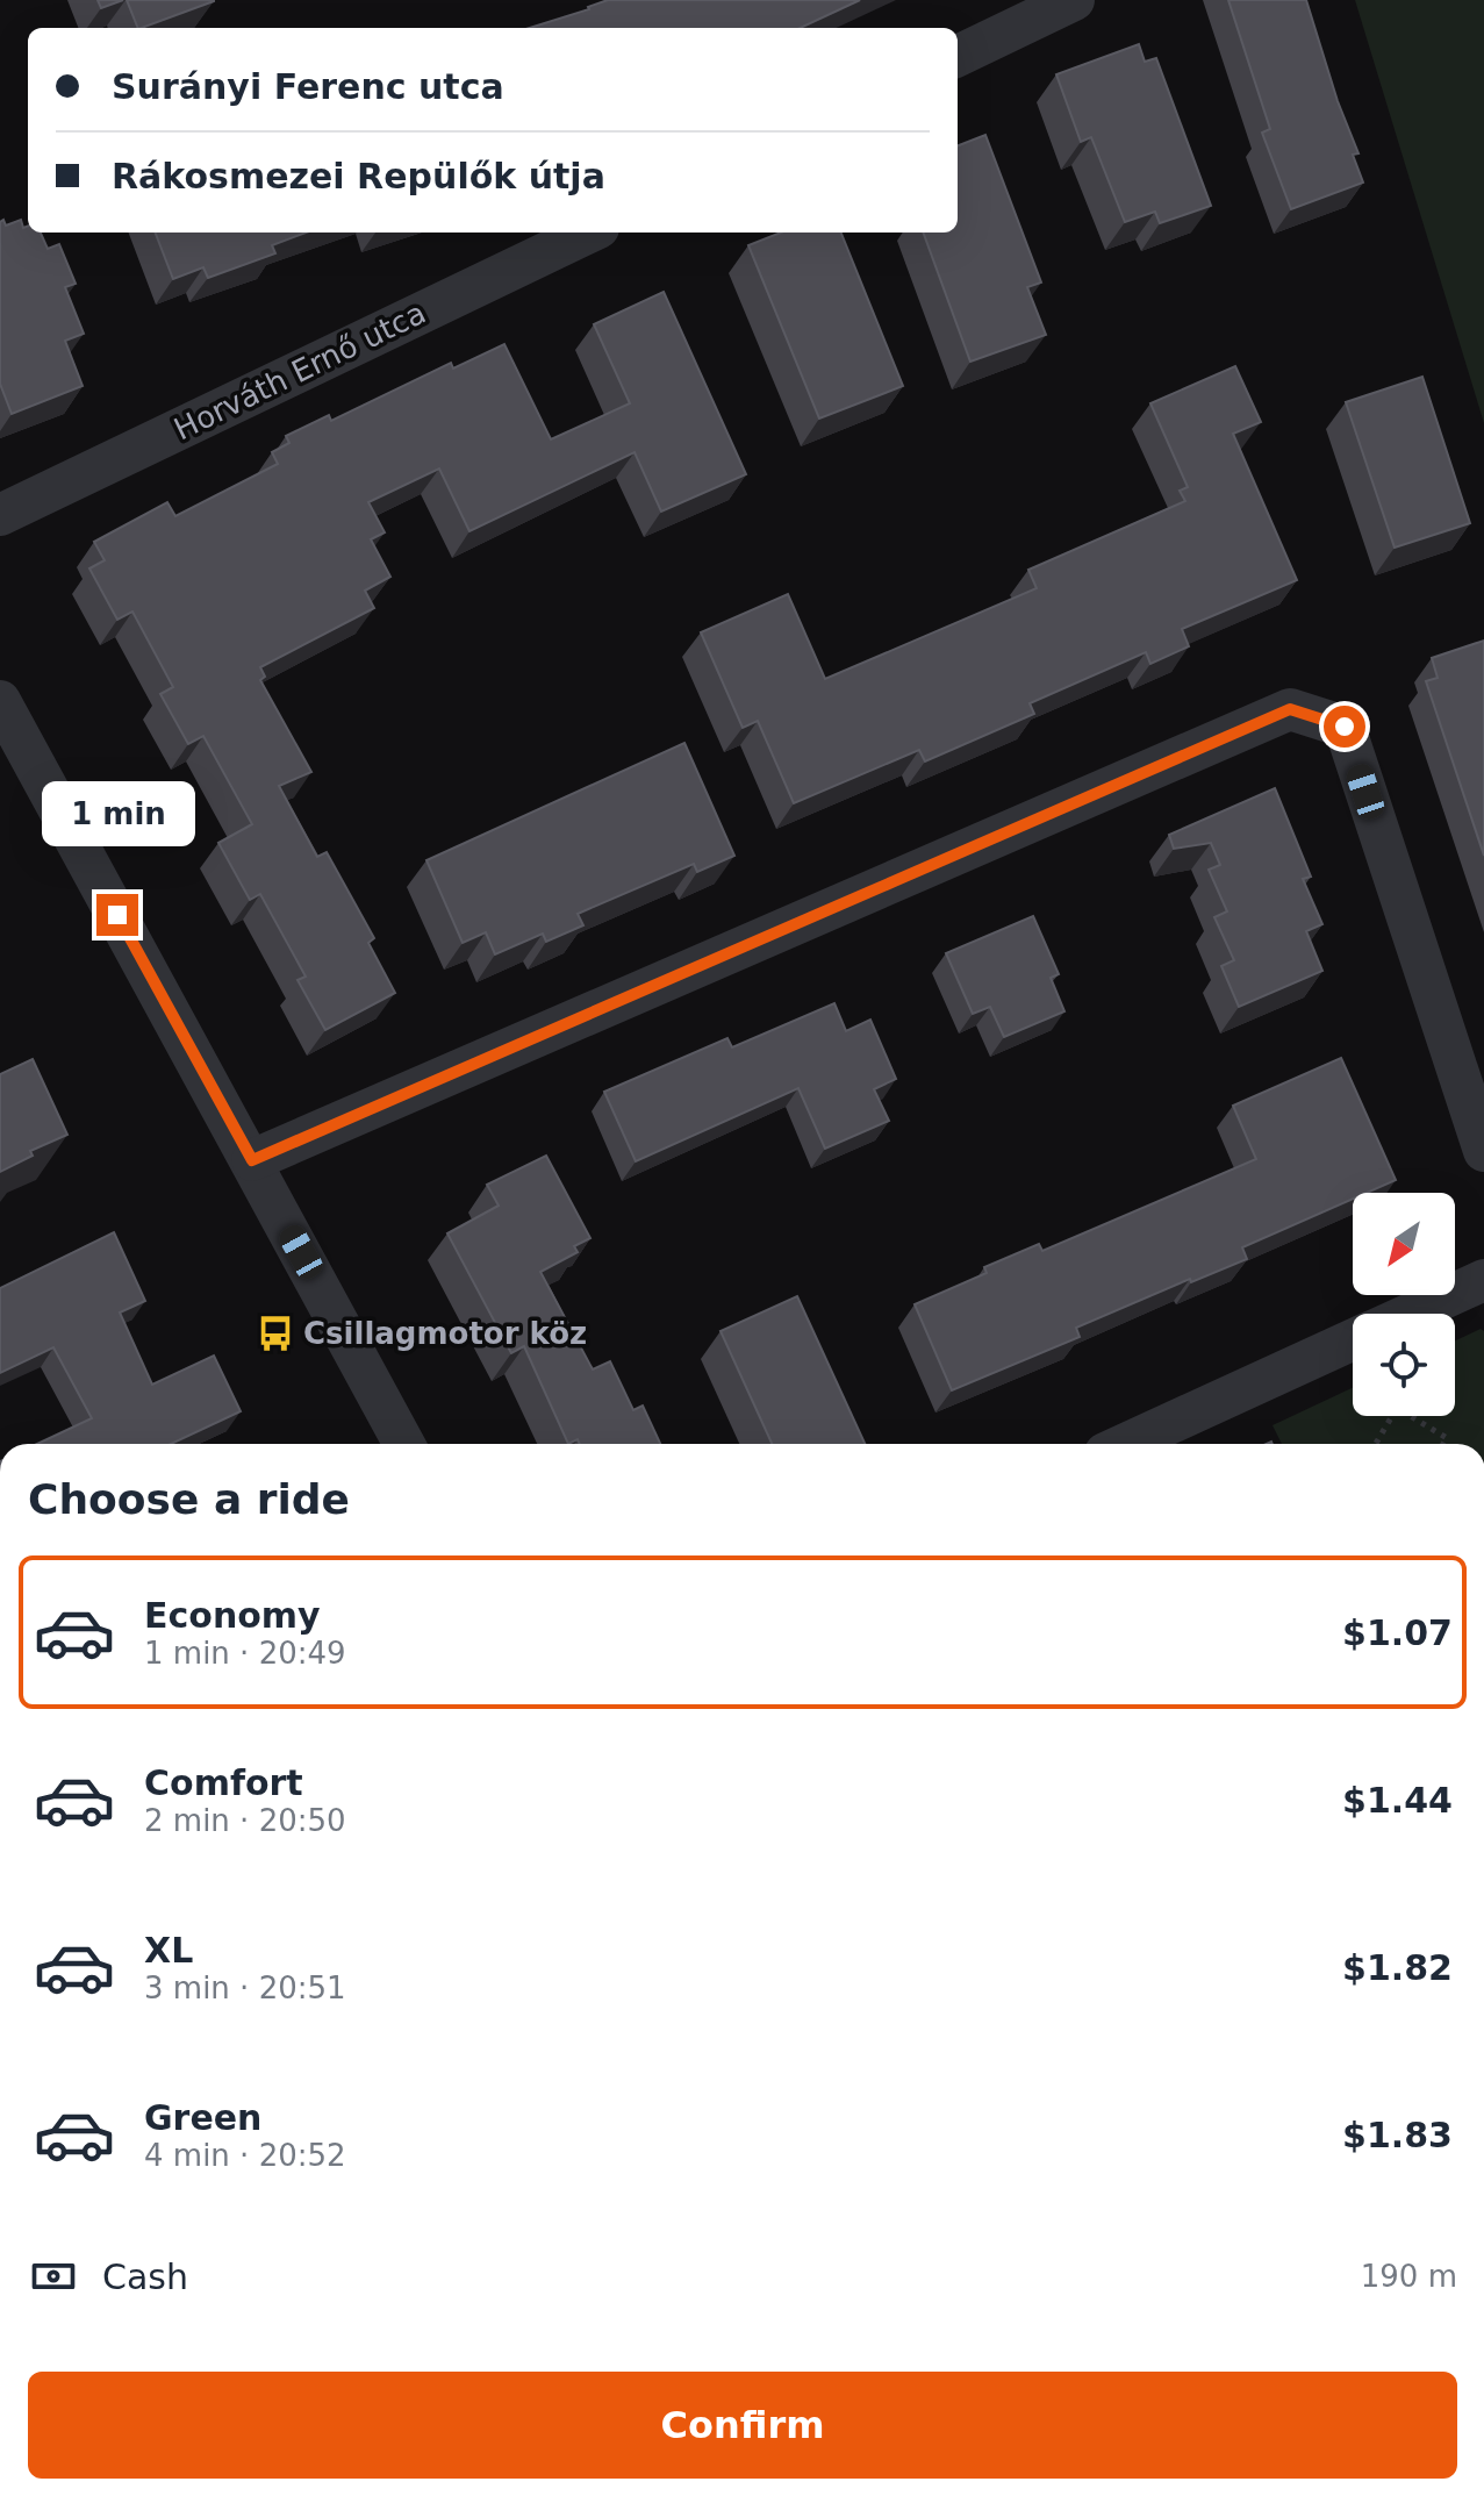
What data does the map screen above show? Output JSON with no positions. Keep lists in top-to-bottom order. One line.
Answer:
{"streets":{"street":["Horváth Ernő utca"]},"places":{"bus stop":["Csillagmotor köz"]},"north":"bottom left","page":{"banner":["Surányi Ferenc utca","Rákosmezei Repülők útja"],"bubble":"1 min","heading":"Choose a ride","list":[{"name":"Economy","note":"1 min · 20:49","value":"$1.07"},{"name":"Comfort","note":"2 min · 20:50","value":"$1.44"},{"name":"XL","note":"3 min · 20:51","value":"$1.82"},{"name":"Green","note":"4 min · 20:52","value":"$1.83"}],"pay":["Cash","190 m"],"buttons":"Confirm"}}
